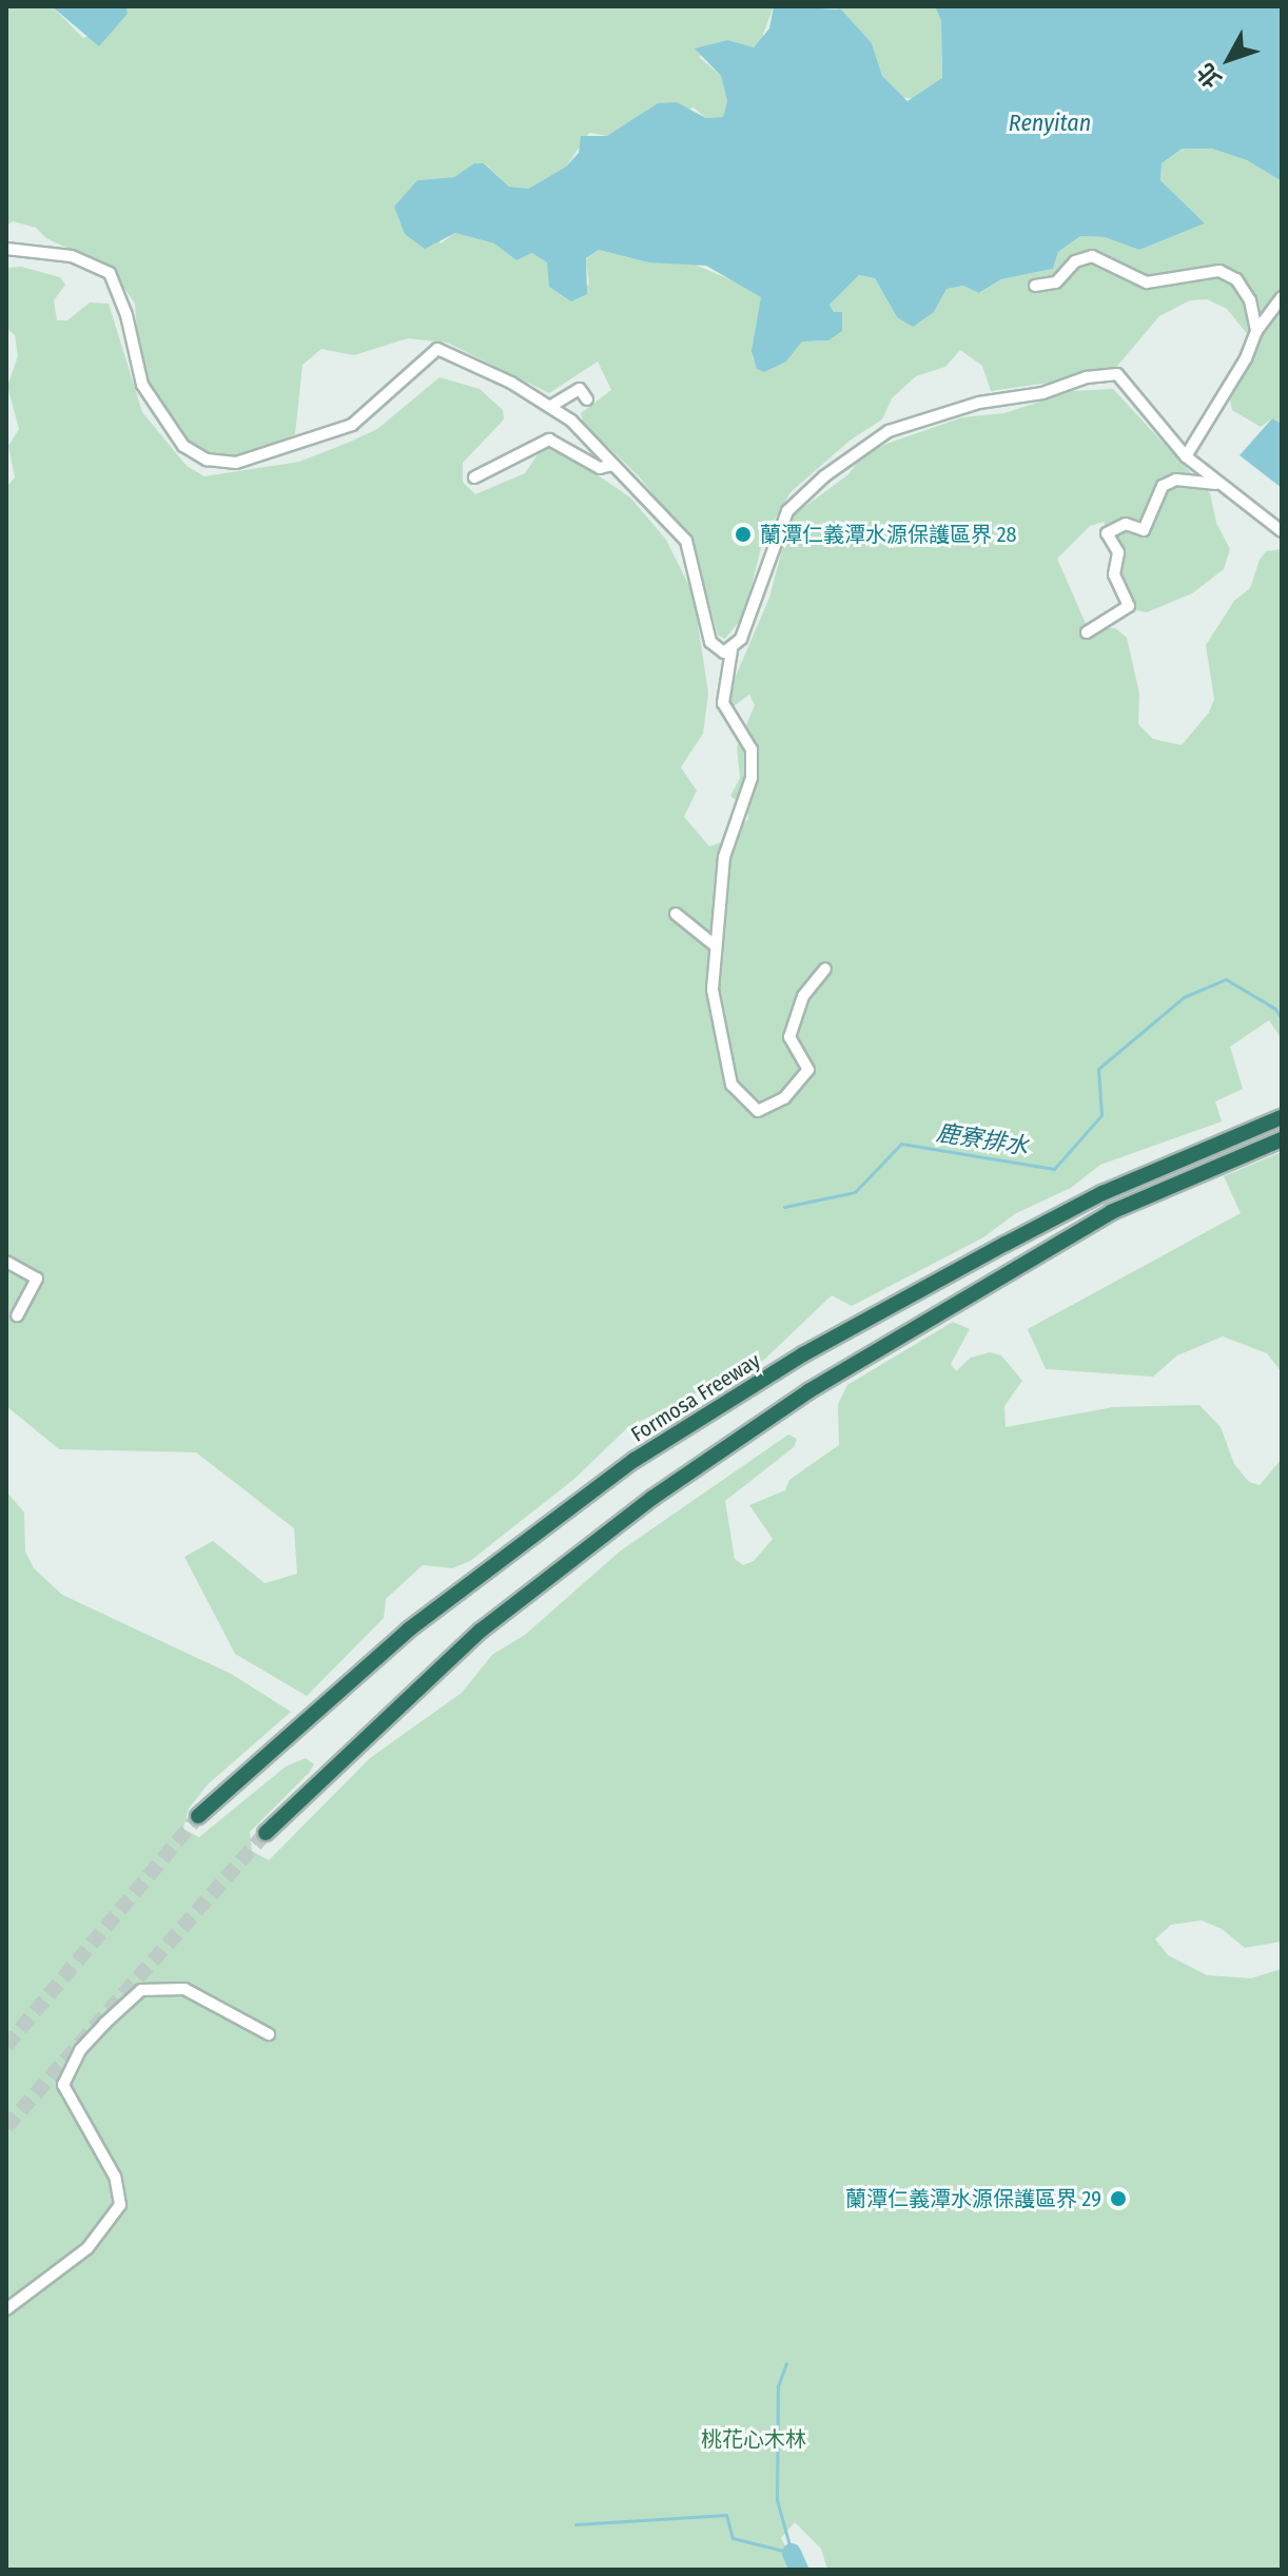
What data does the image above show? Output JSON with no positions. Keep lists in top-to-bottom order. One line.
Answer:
{"streets":{"highway":["Formosa Freeway"]},"water":["Renyitan","鹿寮排水"],"parks":["桃花心木林"],"places":["蘭潭仁義潭水源保護區界 28","蘭潭仁義潭水源保護區界 29"],"north":"bottom left"}
